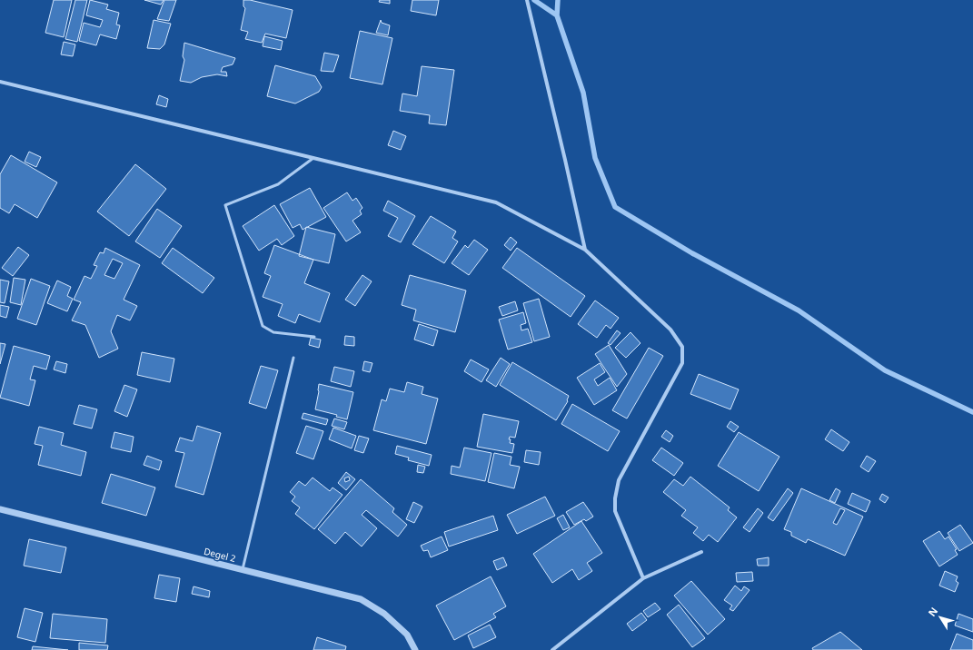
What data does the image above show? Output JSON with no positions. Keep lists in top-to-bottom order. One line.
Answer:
{"streets":{"street":["Degel 2"]},"north":"top left"}
